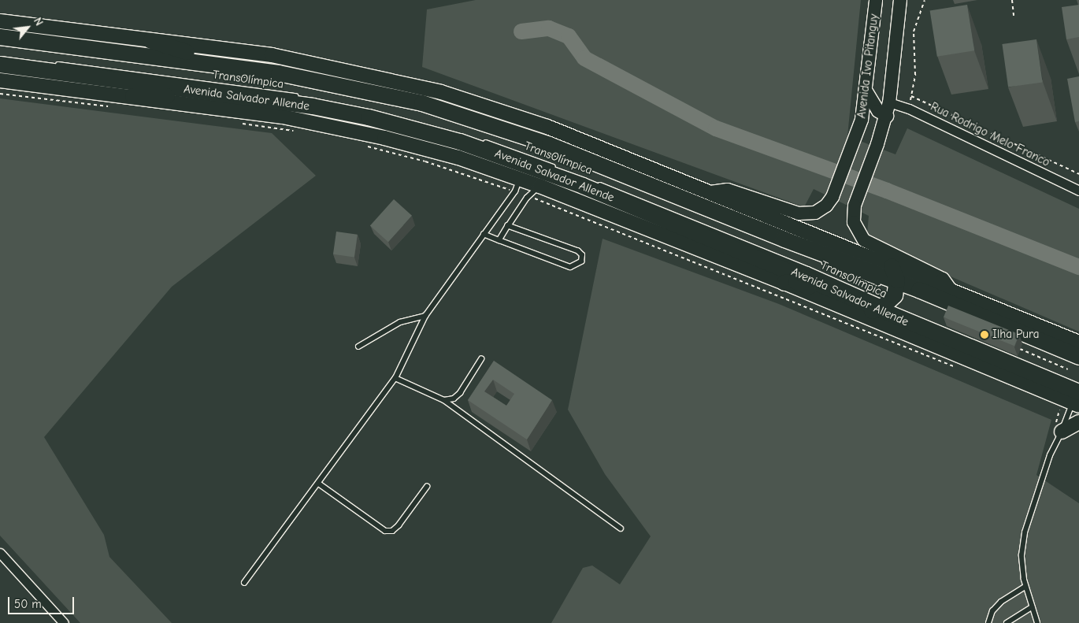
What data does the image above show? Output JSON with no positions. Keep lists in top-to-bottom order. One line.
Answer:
{"streets":{"highway":["Avenida Salvador Allende"],"street":["Avenida Ivo Pitanguy","Rua Rodrigo Melo Franco"],"lane":["TransOlímpica"]},"crossings":[["Avenida Ivo Pitanguy","Rua Rodrigo Melo Franco"],["TransOlímpica","Avenida Salvador Allende"]],"places":["Ilha Pura"],"scale_bar":"50 m","north":"top right"}
